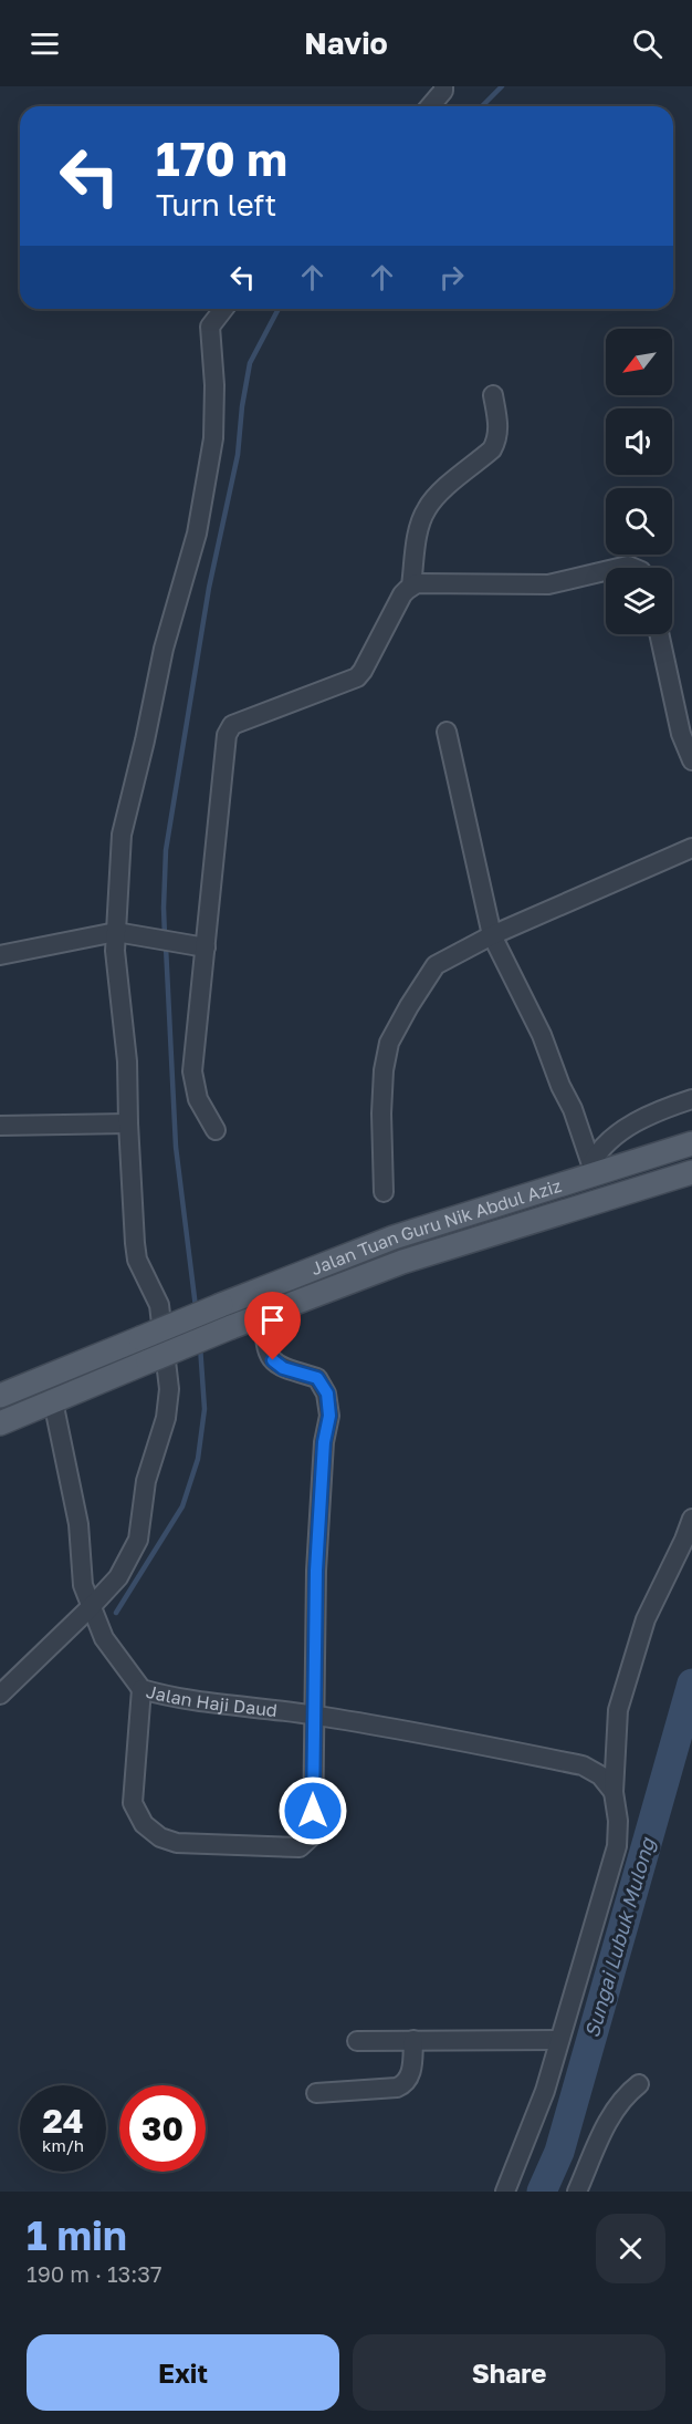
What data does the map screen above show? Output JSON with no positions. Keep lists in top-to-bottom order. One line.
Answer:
{"streets":{"main road":["Jalan Tuan Guru Nik Abdul Aziz"],"street":["Jalan Haji Daud"]},"crossings":[["Jalan Tuan Guru Nik Abdul Aziz","Jalan Haji Daud"]],"water":["Sungai Lubuk Mulong"],"north":"bottom left","page":{"header":"Navio","turn":["170 m","Turn left"],"speed":"24 km/h","limit":"30","heading":["1 min","190 m · 13:37"],"buttons":["Exit","Share"]}}
